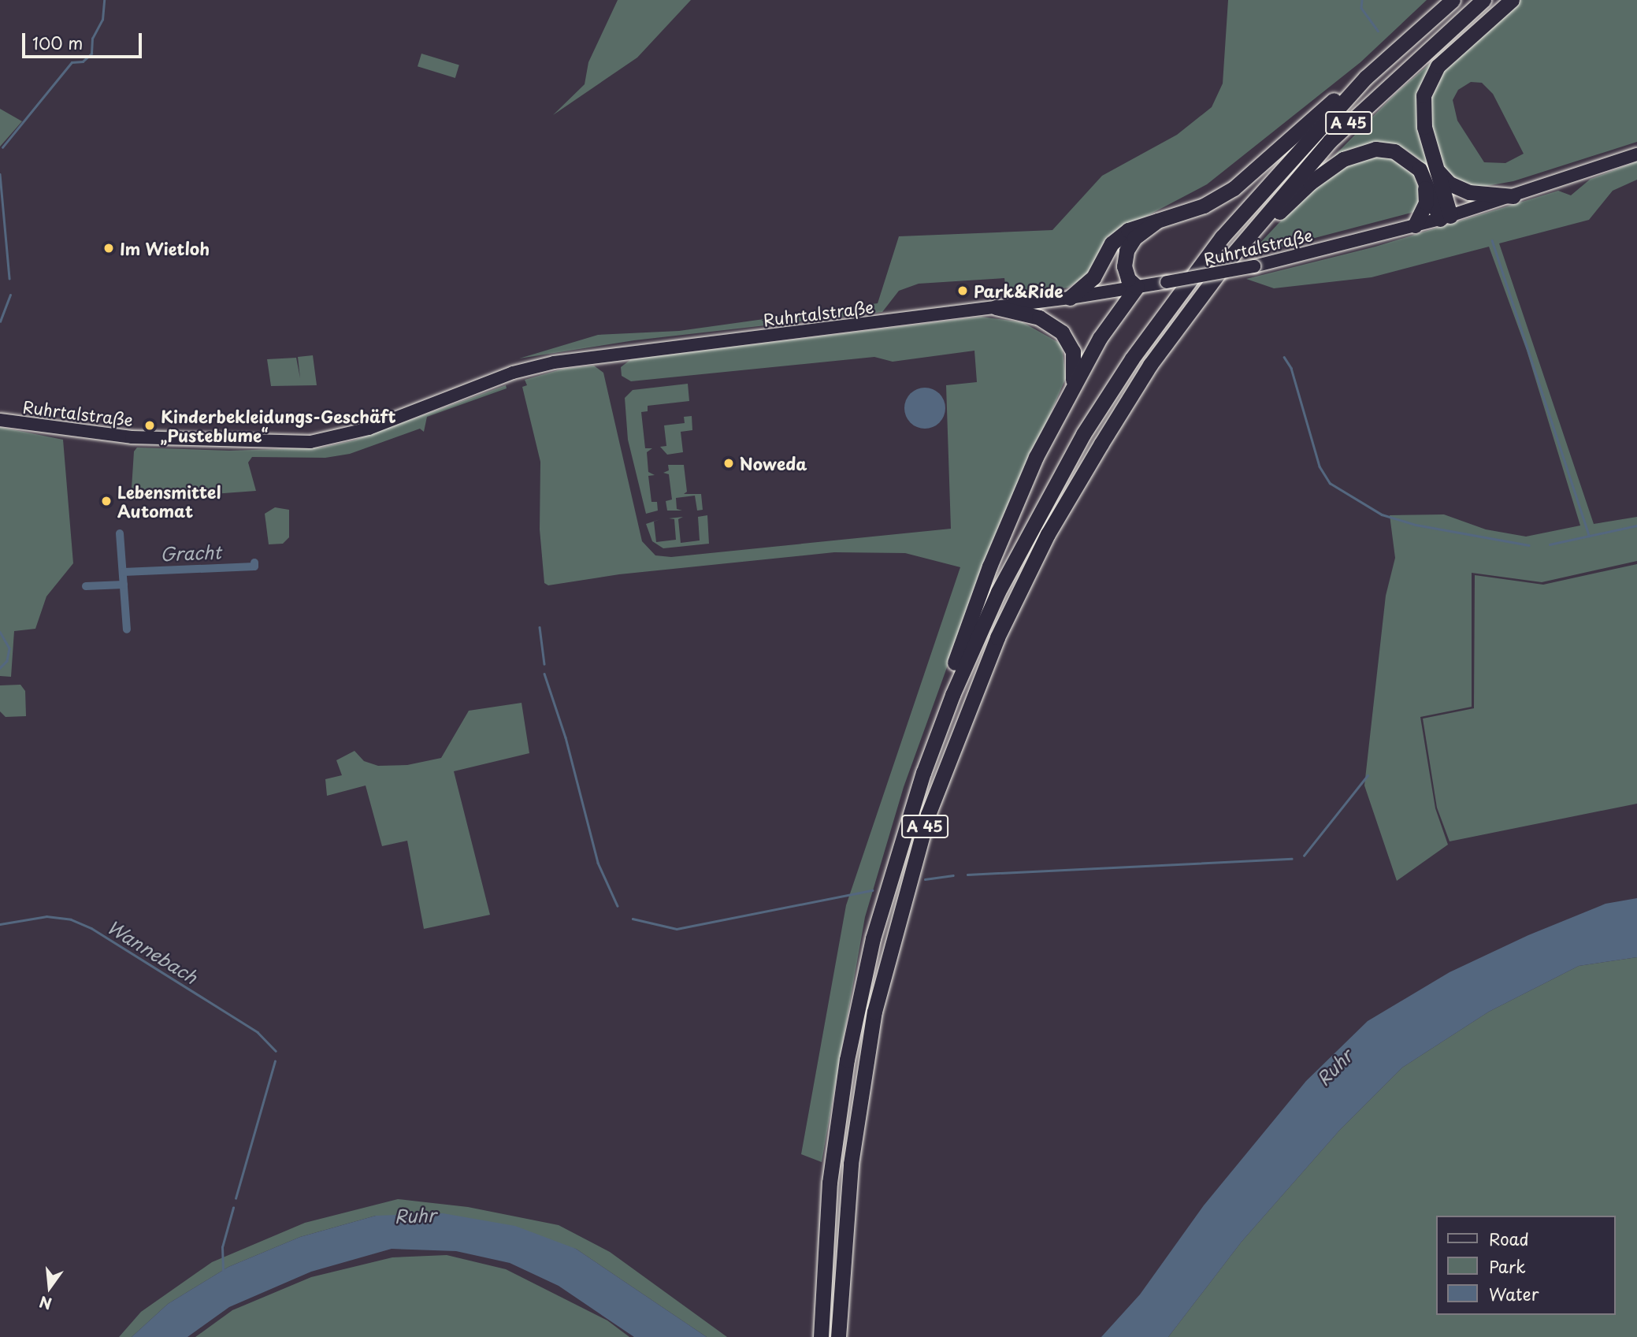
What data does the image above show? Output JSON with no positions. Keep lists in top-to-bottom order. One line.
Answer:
{"streets":{"highway":["A 45"],"main road":["Ruhrtalstraße"]},"water":["Gracht","Wannebach","Ruhr"],"places":["Im Wietloh","Park&Ride","Kinderbekleidungs-Geschäft „Pusteblume“","Noweda","Lebensmittel Automat"],"legend":["Road","Park","Water"],"scale_bar":"100 m","north":"bottom"}
